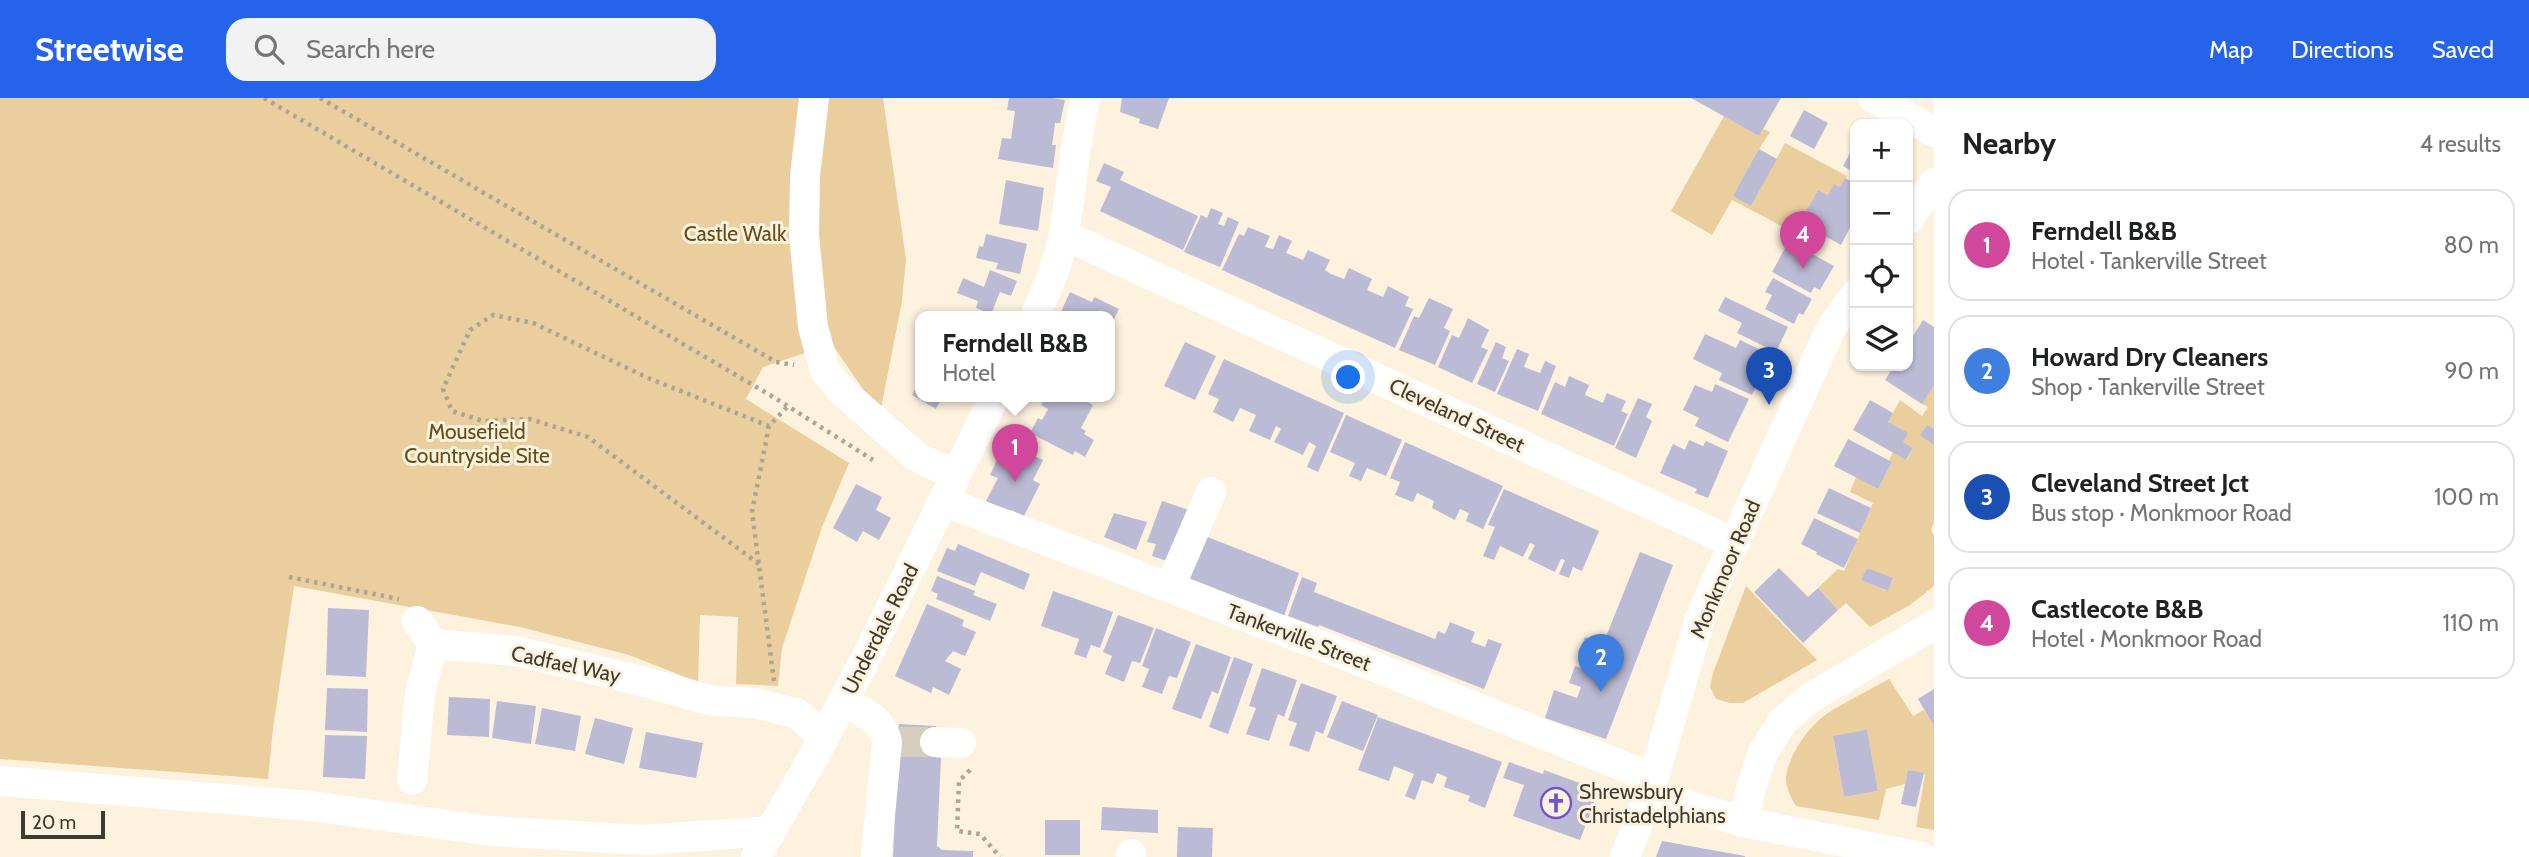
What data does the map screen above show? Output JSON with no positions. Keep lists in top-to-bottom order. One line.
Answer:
{"streets":{"street":["Cleveland Street","Monkmoor Road","Underdale Road","Tankerville Street","Cadfael Way"]},"crossings":[["Cleveland Street","Monkmoor Road"],["Monkmoor Road","Tankerville Street"],["Underdale Road","Tankerville Street"],["Underdale Road","Cadfael Way"]],"parks":["Castle Walk","Mousefield Countryside Site"],"places":{"church":["Shrewsbury Christadelphians"]},"scale_bar":"20 m","page":{"header":"Streetwise","search":"Search here","nav":["Map","Directions","Saved"],"heading":["Nearby","4 results"],"map_buttons":["+","−"],"list":[{"mark":"1","name":"Ferndell B&B","note":"Hotel · Tankerville Street","value":"80 m"},{"mark":"2","name":"Howard Dry Cleaners","note":"Shop · Tankerville Street","value":"90 m"},{"mark":"3","name":"Cleveland Street Jct","note":"Bus stop · Monkmoor Road","value":"100 m"},{"mark":"4","name":"Castlecote B&B","note":"Hotel · Monkmoor Road","value":"110 m"}],"pins":["4","3","1","2"],"popup":["Ferndell B&B","Hotel"],"scale":"20 m"}}
